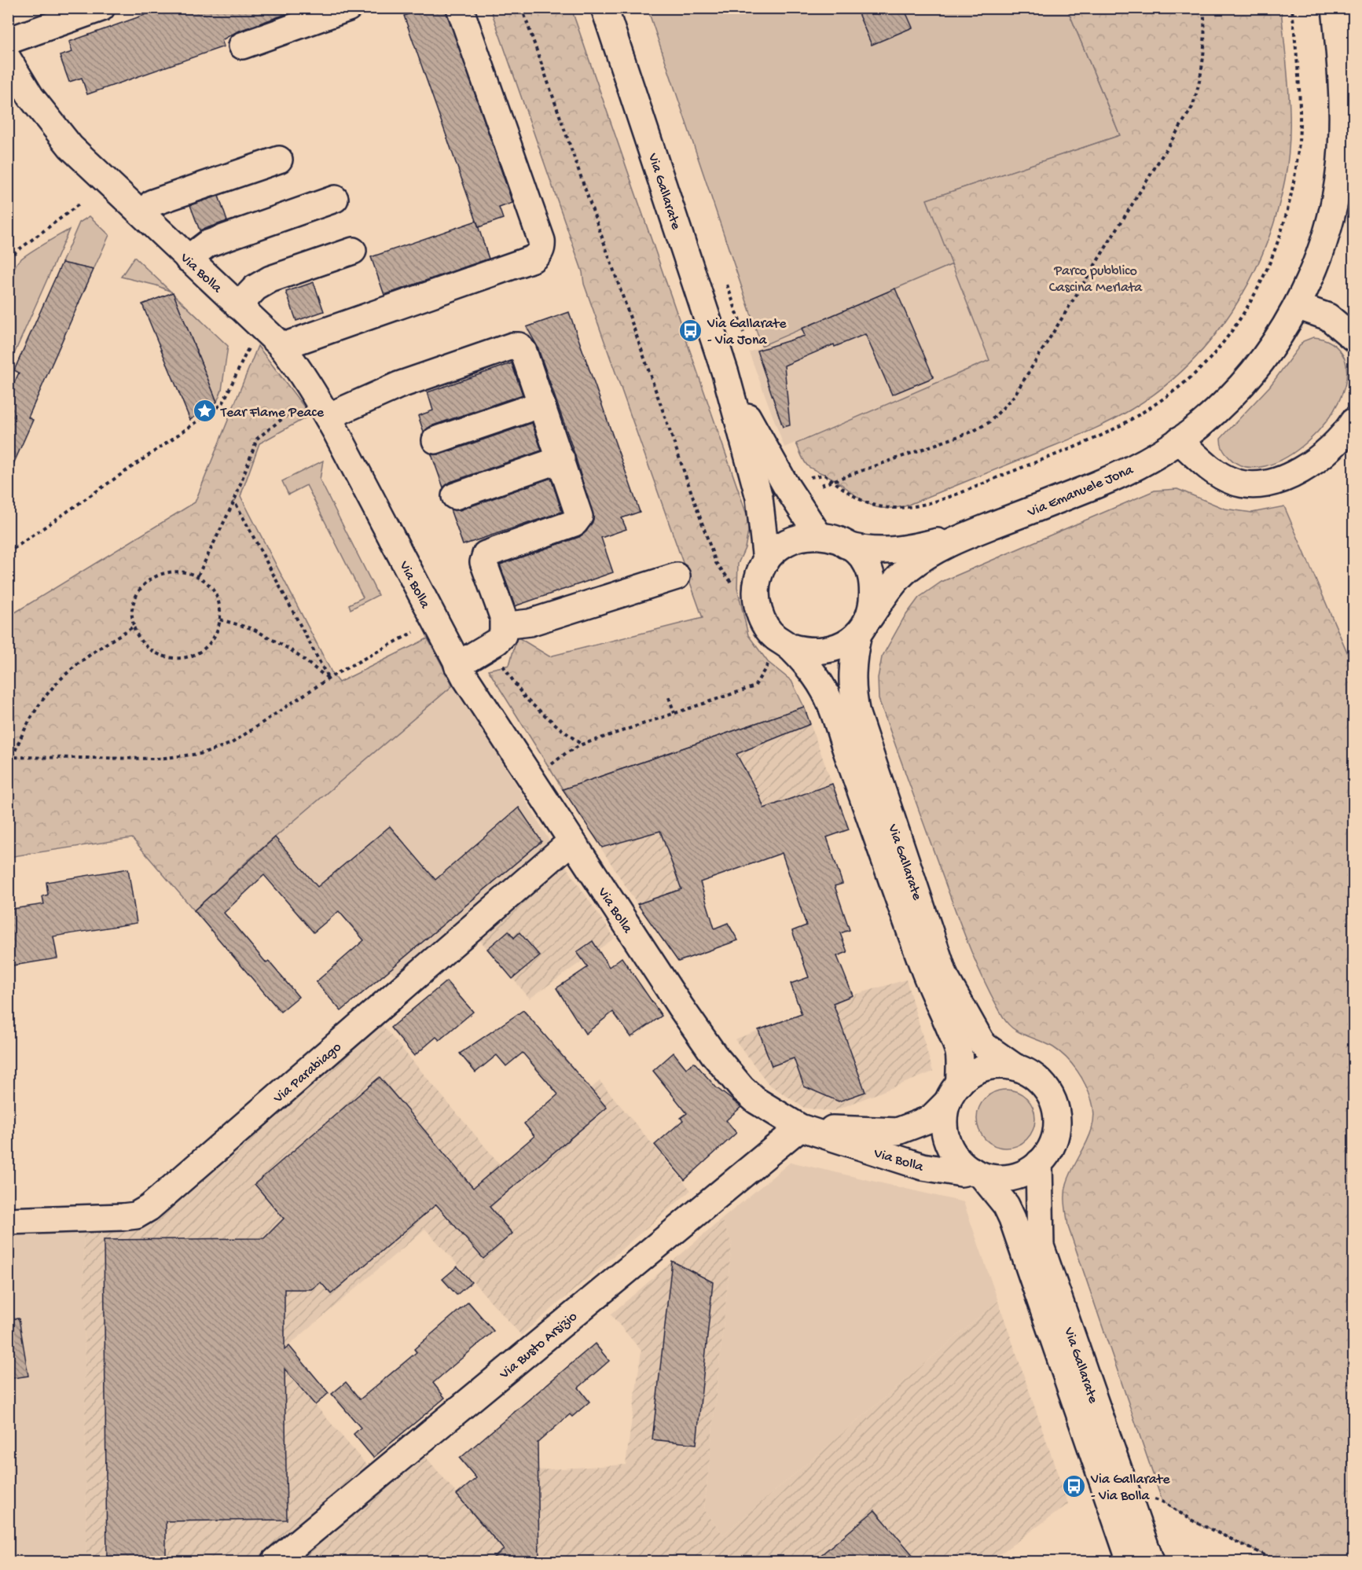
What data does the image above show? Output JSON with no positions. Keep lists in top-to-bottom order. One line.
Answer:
{"streets":{"street":["Via Gallarate","Via Bolla","Via Emanuele Jona","Via Parabiago","Via Busto Arsizio"]},"crossings":[["Via Gallarate","Via Bolla"],["Via Gallarate","Via Emanuele Jona"],["Via Bolla","Via Parabiago"],["Via Bolla","Via Busto Arsizio"]],"parks":["Parco pubblico Cascina Merlata"],"places":{"bus stop":["Via Gallarate - Via Jona","Via Gallarate - Via Bolla"],"place":["Tear Flame Peace"]}}
